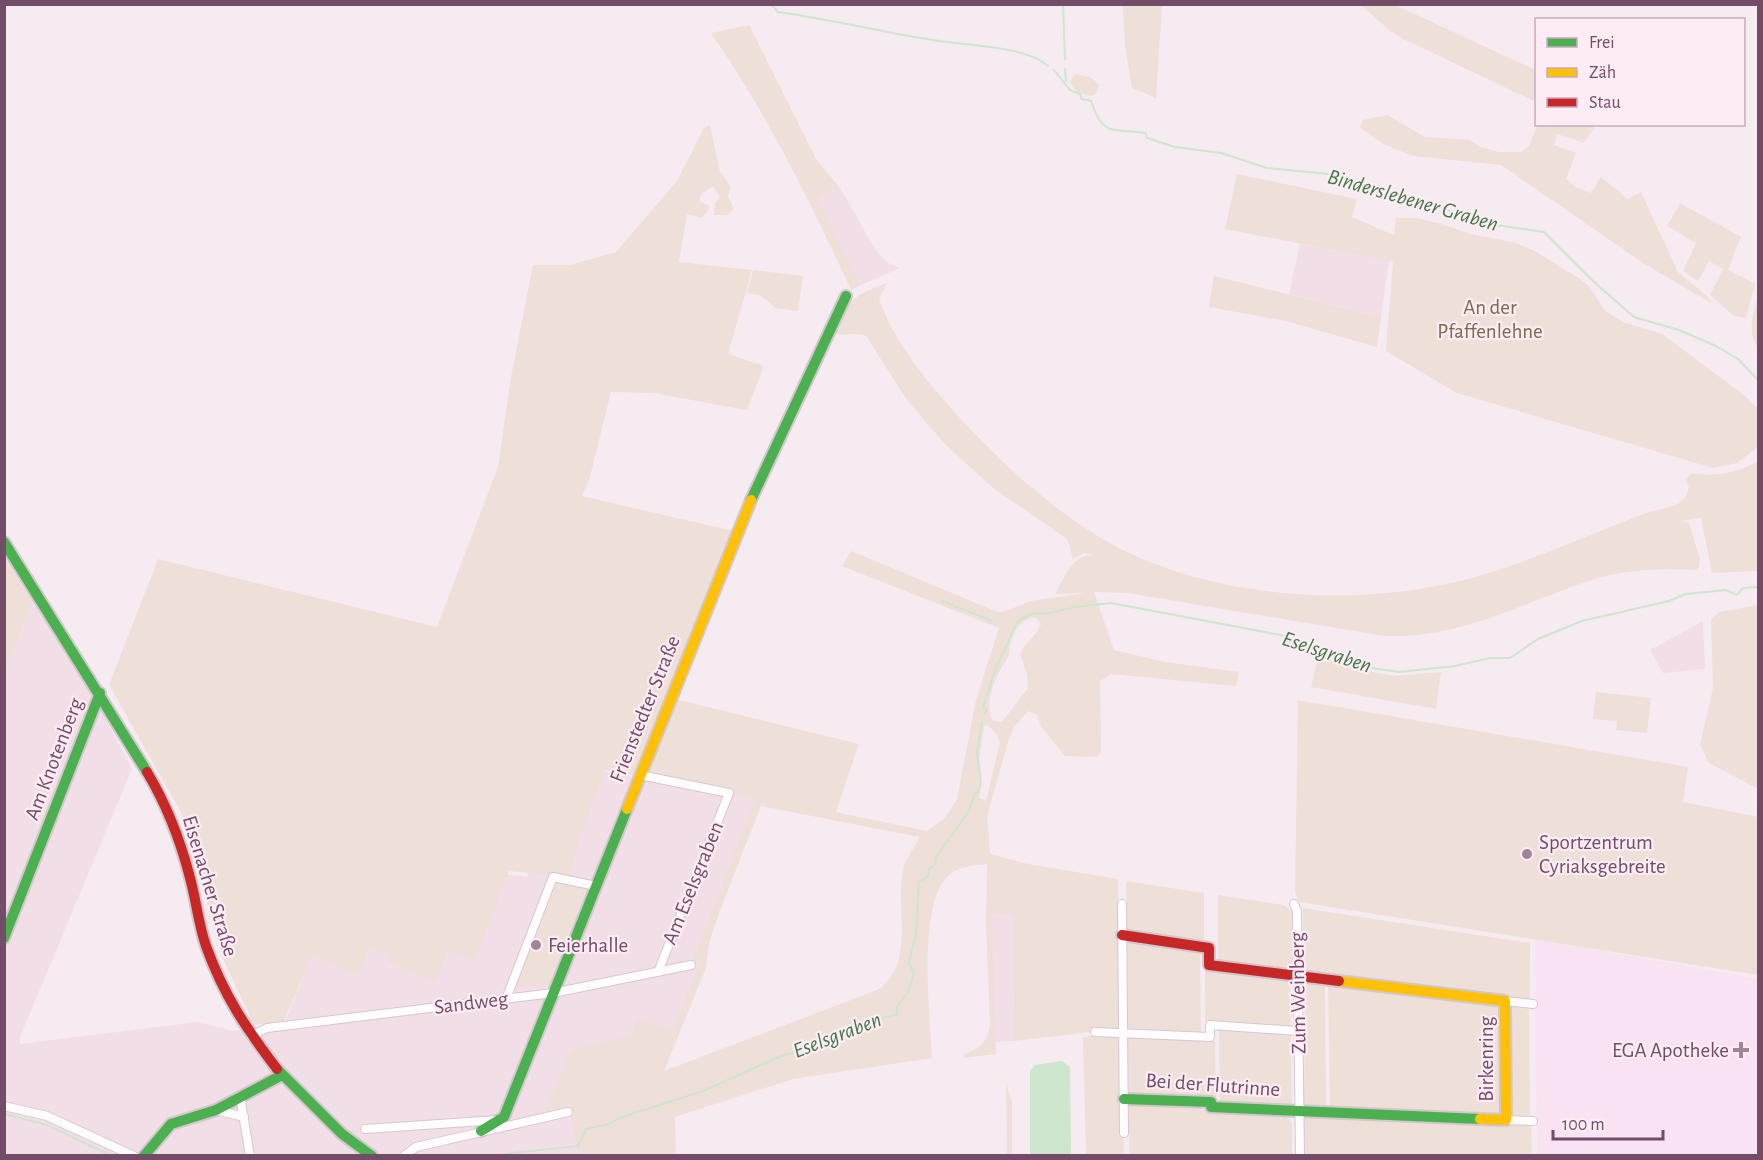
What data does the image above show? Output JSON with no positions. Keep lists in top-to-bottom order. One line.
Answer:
{"streets":{"street":["Frienstedter Straße","Am Knotenberg","Am Eselsgraben","Eisenacher Straße","Zum Weinberg","Sandweg","Birkenring","Bei der Flutrinne"]},"crossings":[["Frienstedter Straße","Am Eselsgraben"],["Frienstedter Straße","Sandweg"],["Am Knotenberg","Eisenacher Straße"],["Am Eselsgraben","Sandweg"],["Eisenacher Straße","Sandweg"],["Zum Weinberg","Birkenring"],["Zum Weinberg","Bei der Flutrinne"],["Birkenring","Bei der Flutrinne"]],"water":["Binderslebener Graben","Eselsgraben"],"parks":["An der Pfaffenlehne"],"places":{"other":["Sportzentrum Cyriaksgebreite","Feierhalle"],"health":["EGA Apotheke"]},"legend":["Frei","Zäh","Stau"],"scale_bar":"100 m"}
